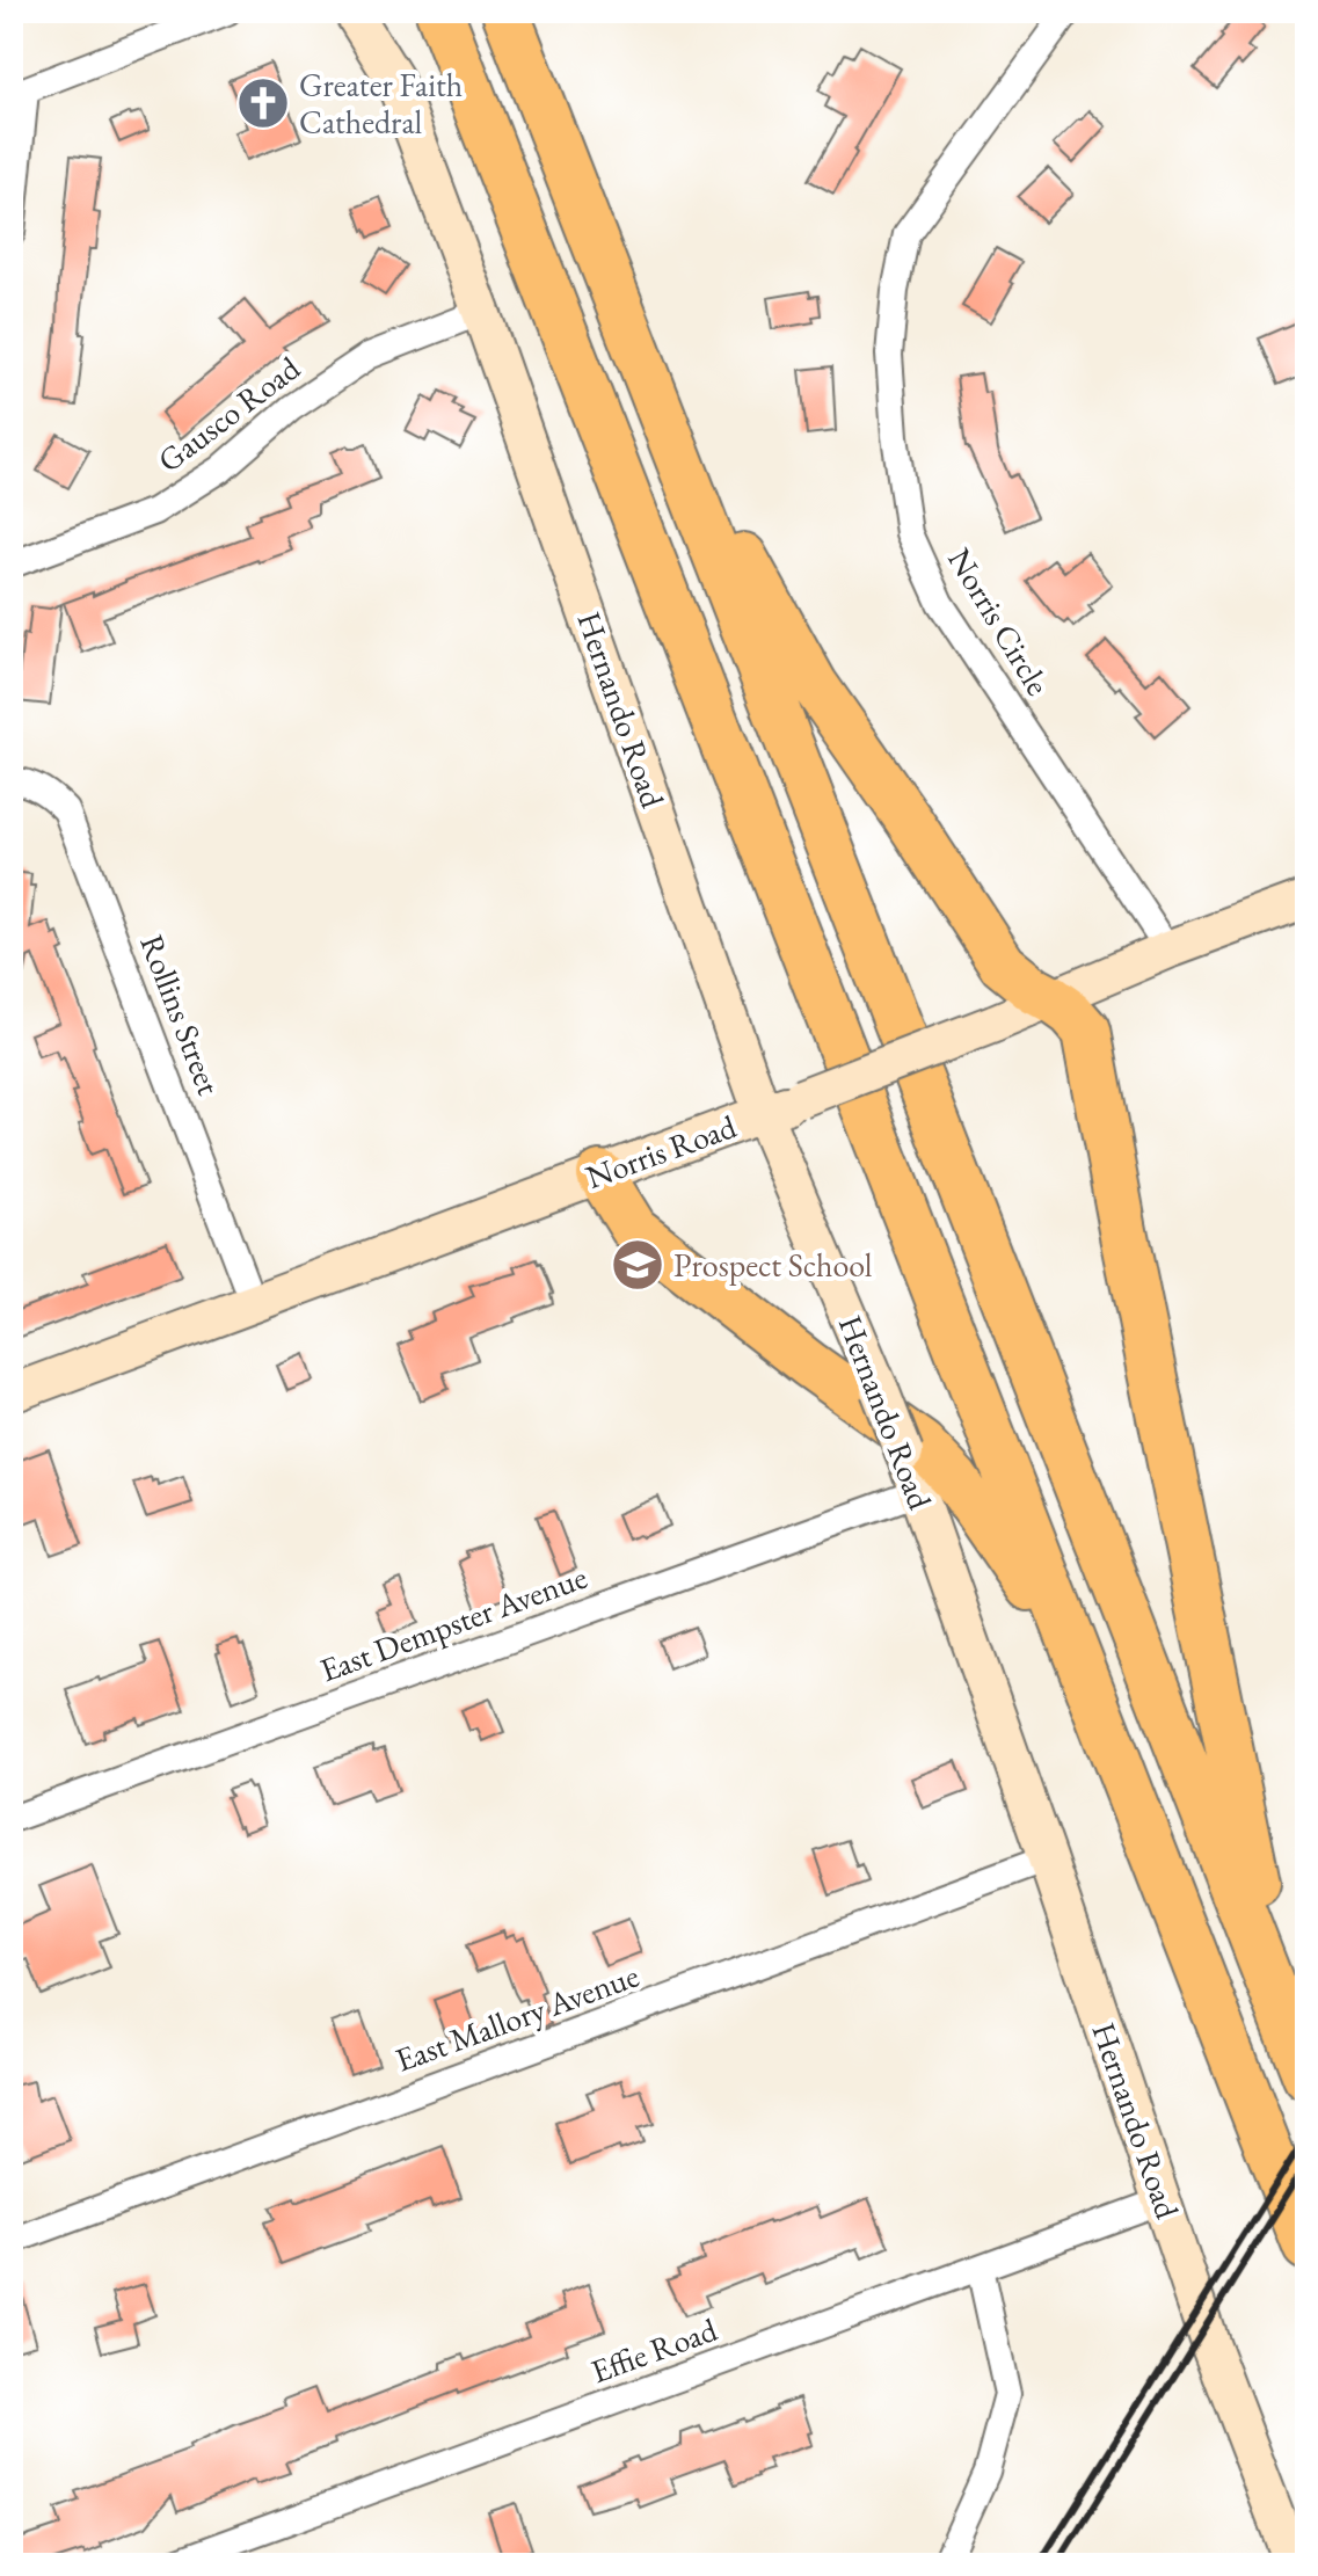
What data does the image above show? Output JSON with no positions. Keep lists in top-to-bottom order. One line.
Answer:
{"streets":{"main road":["Hernando Road","Norris Road"],"street":["Gausco Road","Norris Circle","Rollins Street","East Dempster Avenue","East Mallory Avenue","Effie Road"]},"crossings":[["Gausco Road","Hernando Road"],["Norris Circle","Norris Road"],["Hernando Road","Norris Road"],["Hernando Road","East Dempster Avenue"],["Hernando Road","East Mallory Avenue"],["Hernando Road","Effie Road"],["Rollins Street","Norris Road"]],"places":{"church":["Greater Faith Cathedral"],"school or university":["Prospect School"]}}
